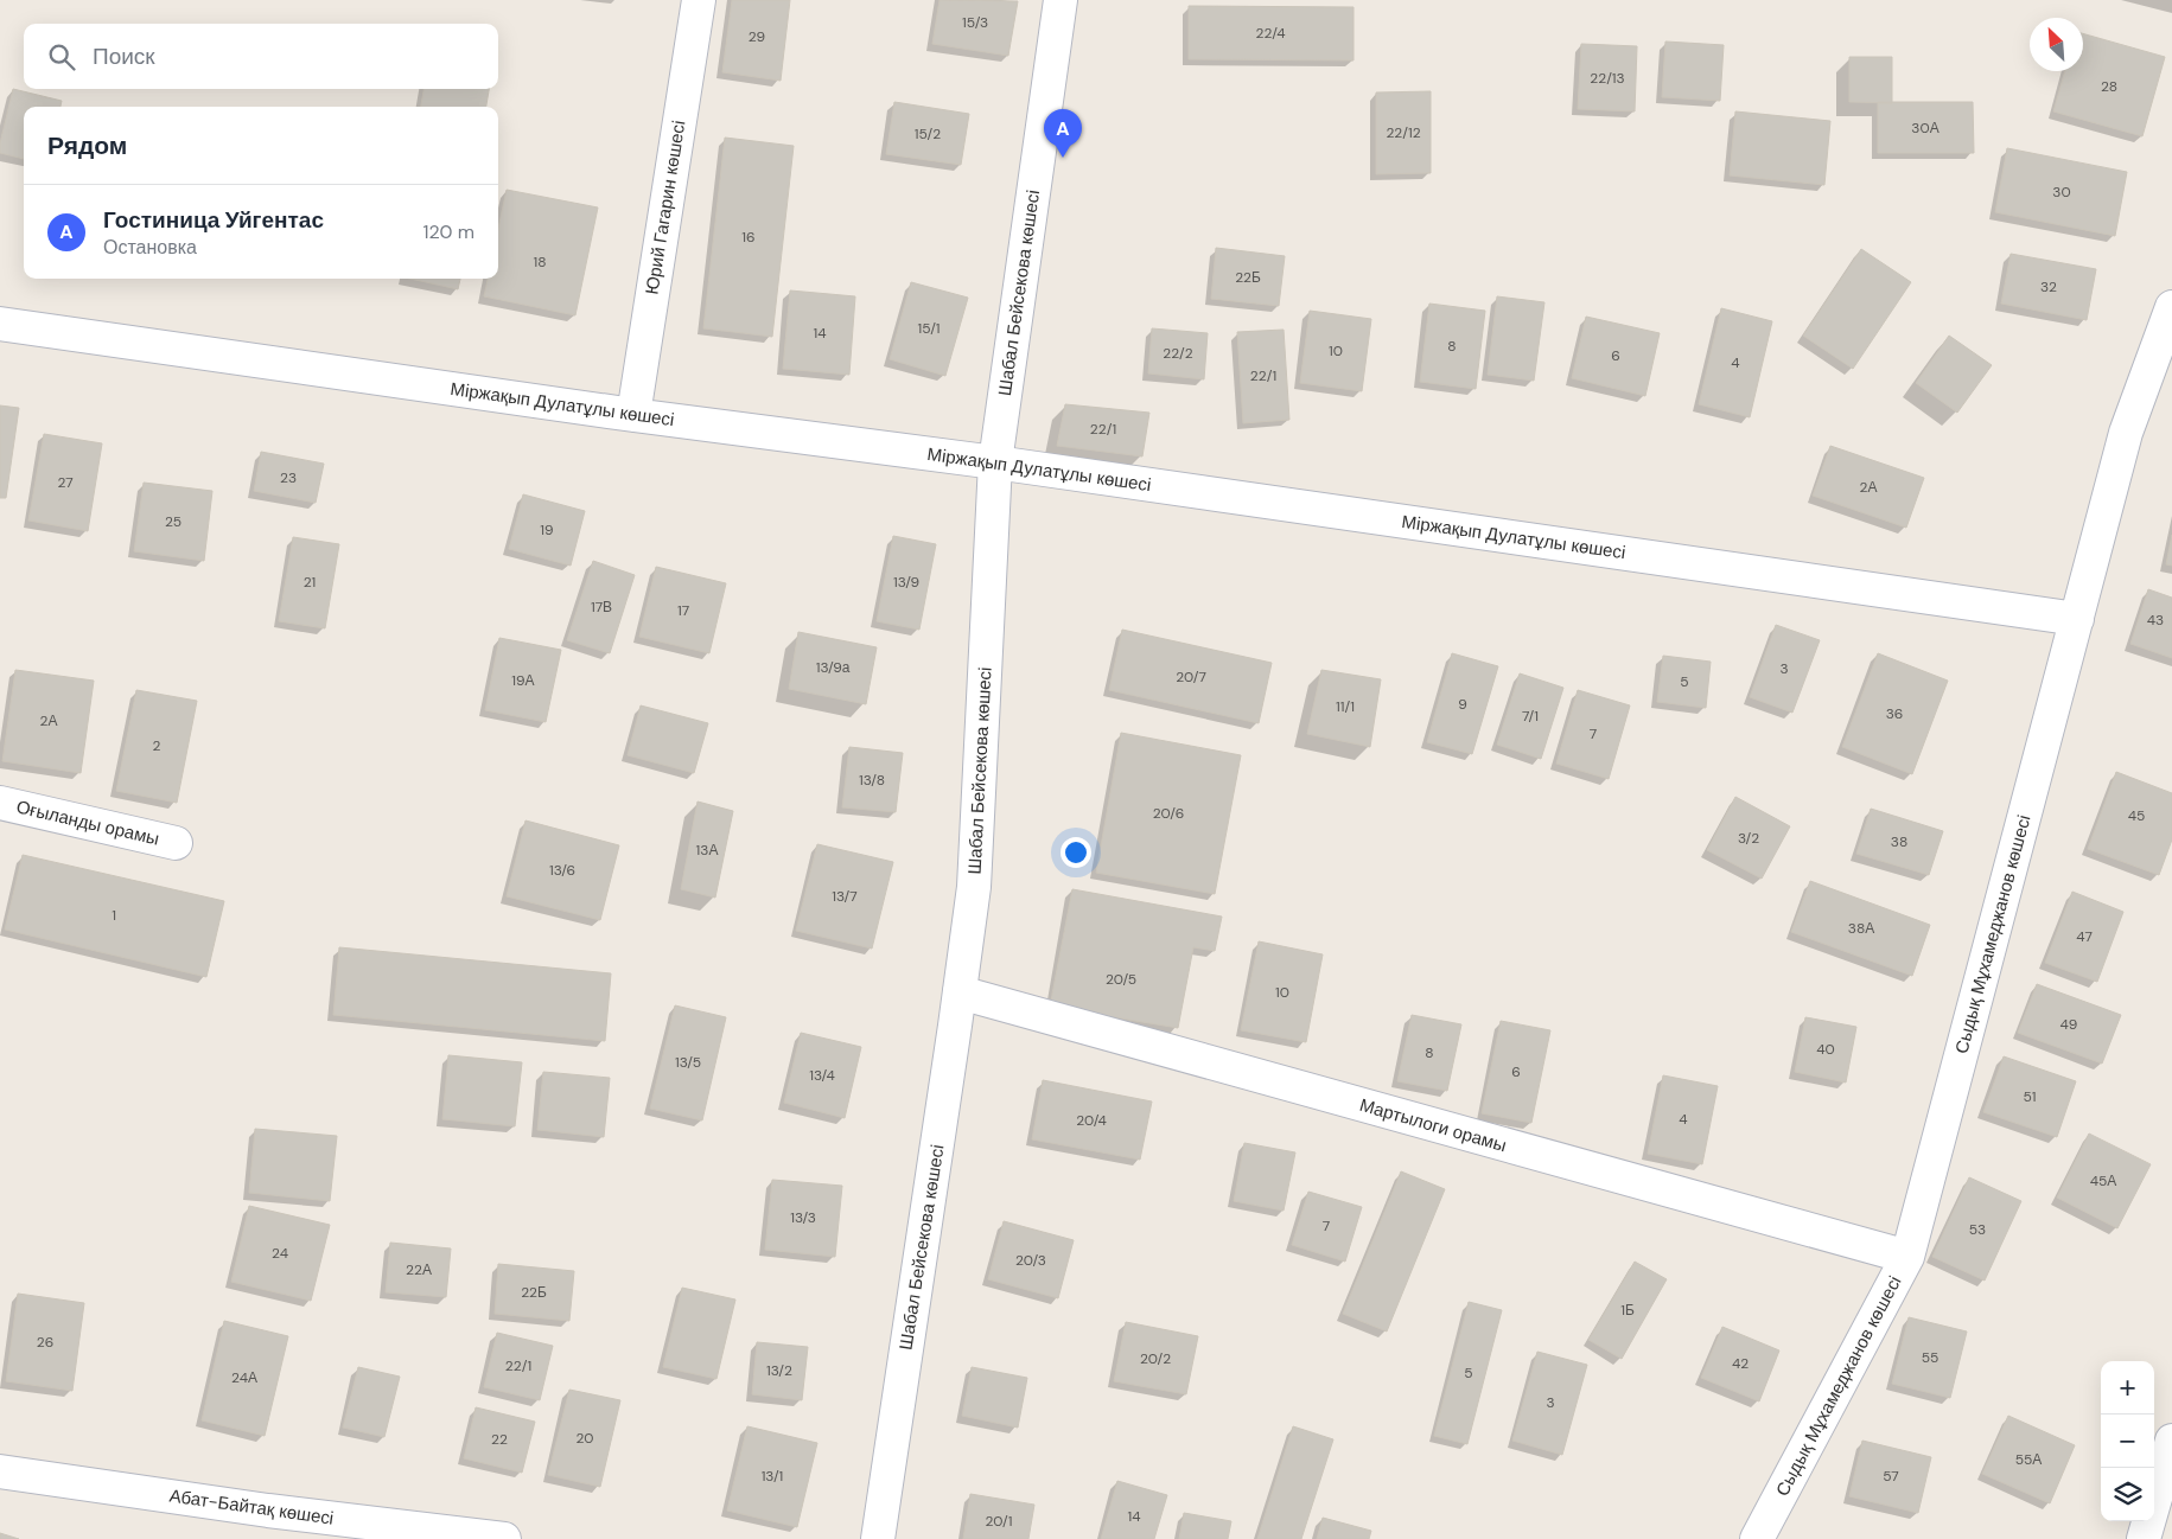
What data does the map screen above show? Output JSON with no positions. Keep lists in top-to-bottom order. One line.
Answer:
{"streets":{"street":["Юрий Гагарин көшесі","Шабал Бейсекова көшесі","Міржақып Дулатұлы көшесі","Оғыланды орамы","Сыдық Мұхамеджанов көшесі","Мартылоги орамы","Абат-Байтақ көшесі"]},"crossings":[["Юрий Гагарин көшесі","Міржақып Дулатұлы көшесі"],["Шабал Бейсекова көшесі","Міржақып Дулатұлы көшесі"],["Шабал Бейсекова көшесі","Мартылоги орамы"],["Міржақып Дулатұлы көшесі","Сыдық Мұхамеджанов көшесі"],["Сыдық Мұхамеджанов көшесі","Мартылоги орамы"]],"house_numbers":["15/3","22/4","29","22/13","28","30А","22/12","15/2","30","16","18","22Б","32","15/1","14","8","10","22/2","6","4","22/1","22/1","23","27","2А","25","19","21","13/9","17В","17","43","13/9а","3","20/7","19А","5","9","11/1","36","7/1","2А","7","2","13/8","20/6","45","3/2","38","13А","13/6","13/7","1","38А","47","20/5","10","49","40","8","13/5","6","13/4","51","4","20/4","45А","13/3","7","53","24","20/3","22А","22Б","1Б","26","55","20/2","42","22/1","13/2","5","24А","3","20","22","55А","13/1","57","14","20/1"],"north":"top left","page":{"search":"Поиск","heading":"Рядом","pins":"A","list":[{"mark":"A","name":"Гостиница Уйгентас","note":"Остановка","value":"120 m"}],"map_buttons":["+","−"]}}
